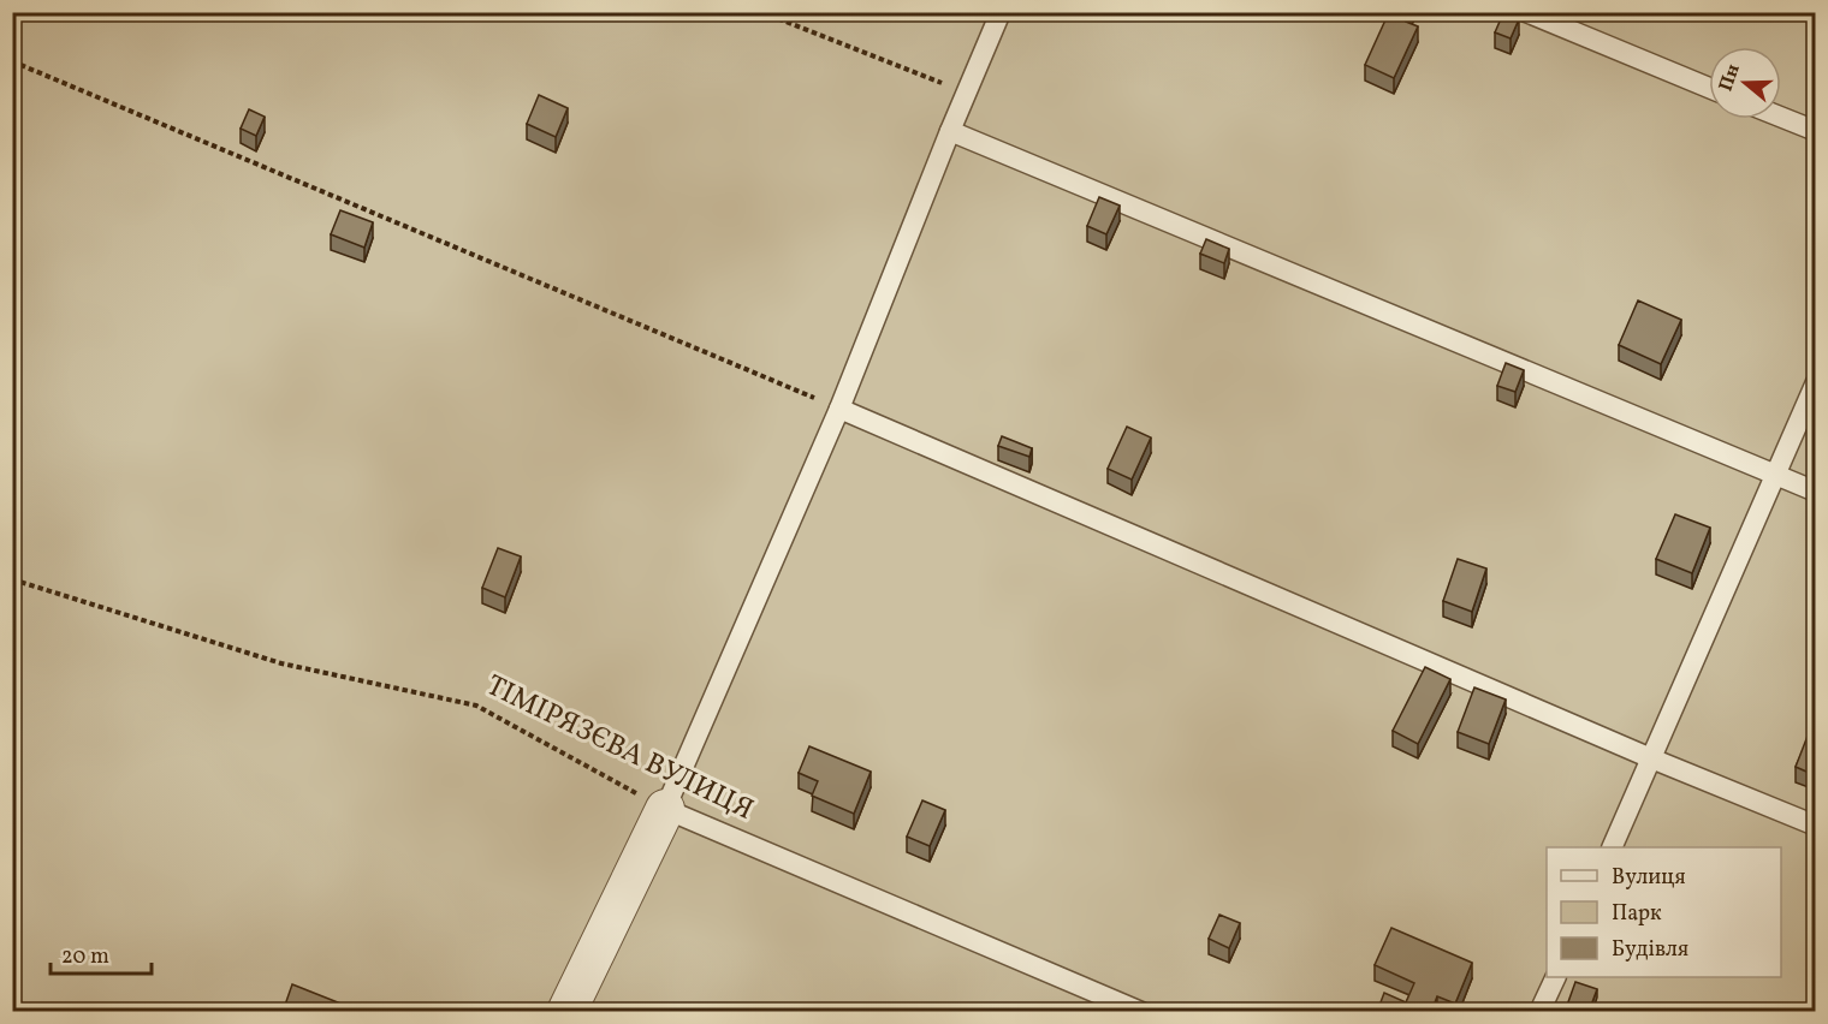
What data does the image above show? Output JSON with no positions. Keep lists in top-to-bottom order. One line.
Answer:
{"streets":{"lane":["ТІМІРЯЗЄВА ВУЛИЦЯ"]},"legend":["Вулиця","Парк","Будівля"],"scale_bar":"20 m","north":"left"}
